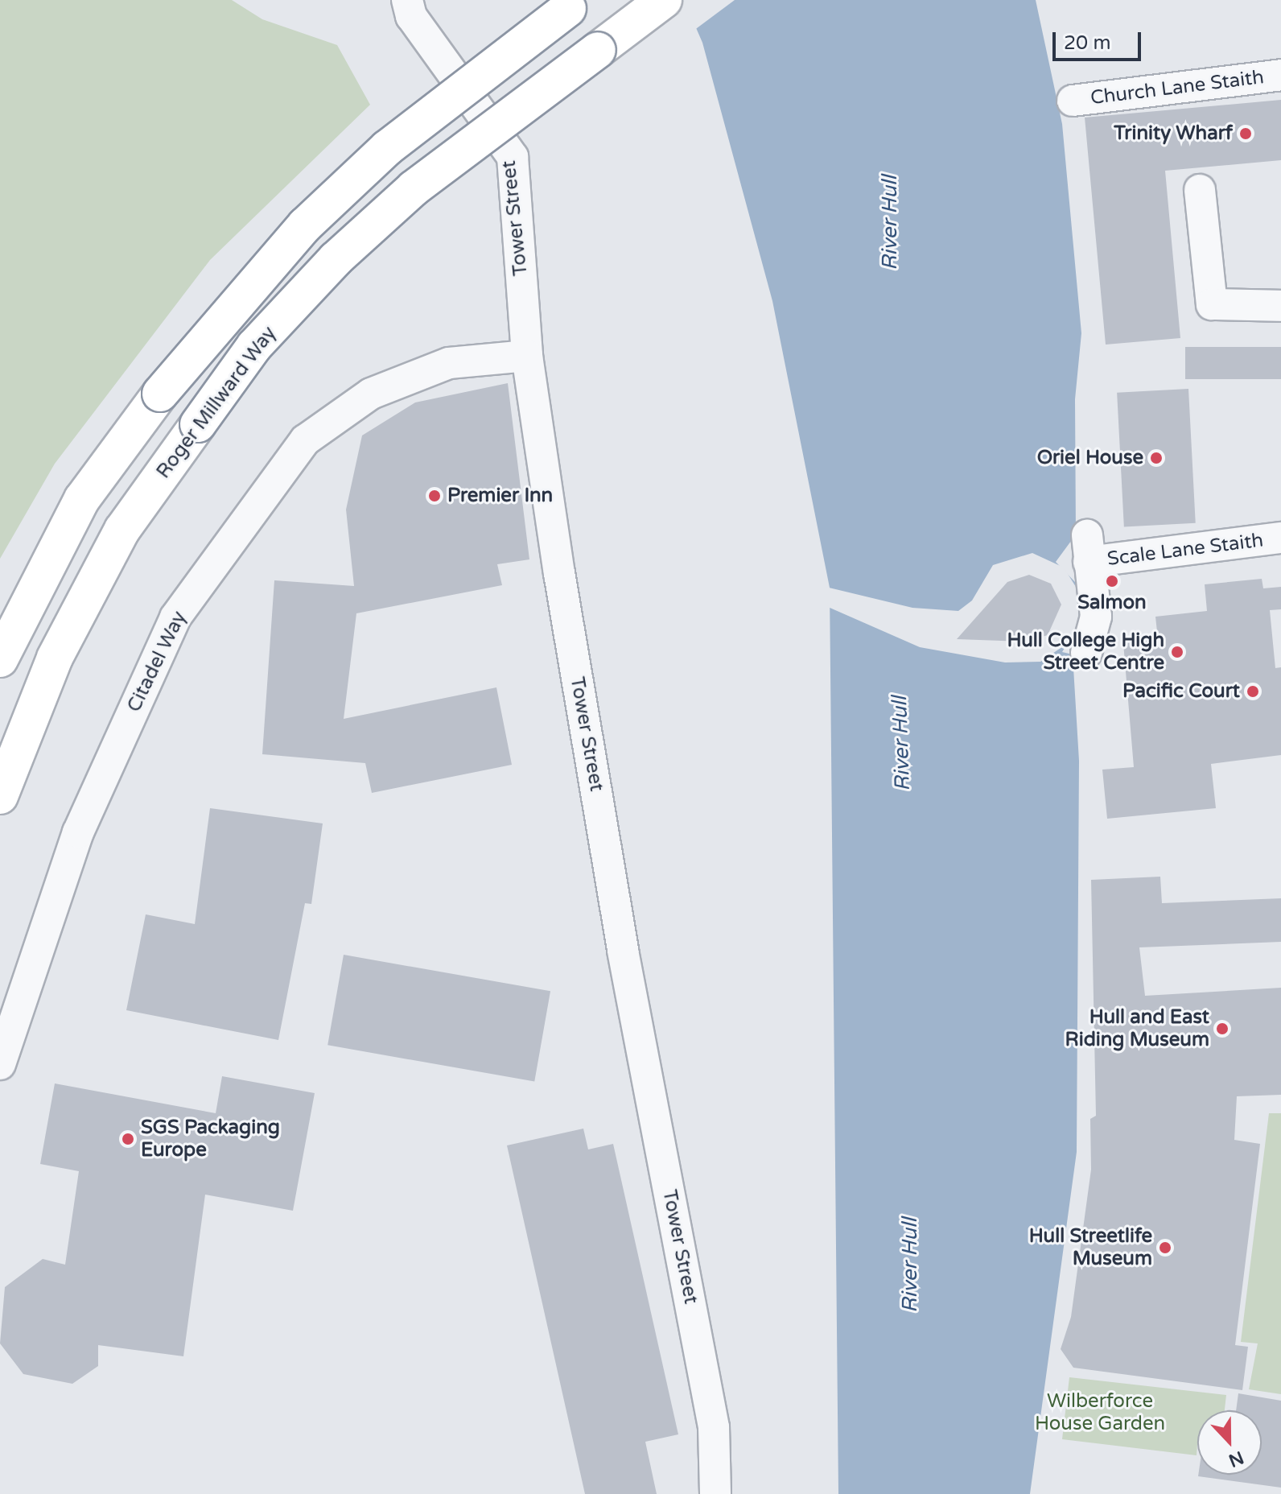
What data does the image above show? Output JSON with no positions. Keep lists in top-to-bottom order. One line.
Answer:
{"streets":{"highway":["Roger Millward Way"],"street":["Church Lane Staith","Tower Street","Scale Lane Staith","Citadel Way"]},"crossings":[["Tower Street","Citadel Way"]],"water":["River Hull"],"parks":["Wilberforce House Garden"],"places":["Trinity Wharf","Oriel House","Premier Inn","Salmon","Hull College High Street Centre","Pacific Court","Hull and East Riding Museum","SGS Packaging Europe","Hull Streetlife Museum"],"scale_bar":"20 m","north":"bottom"}
